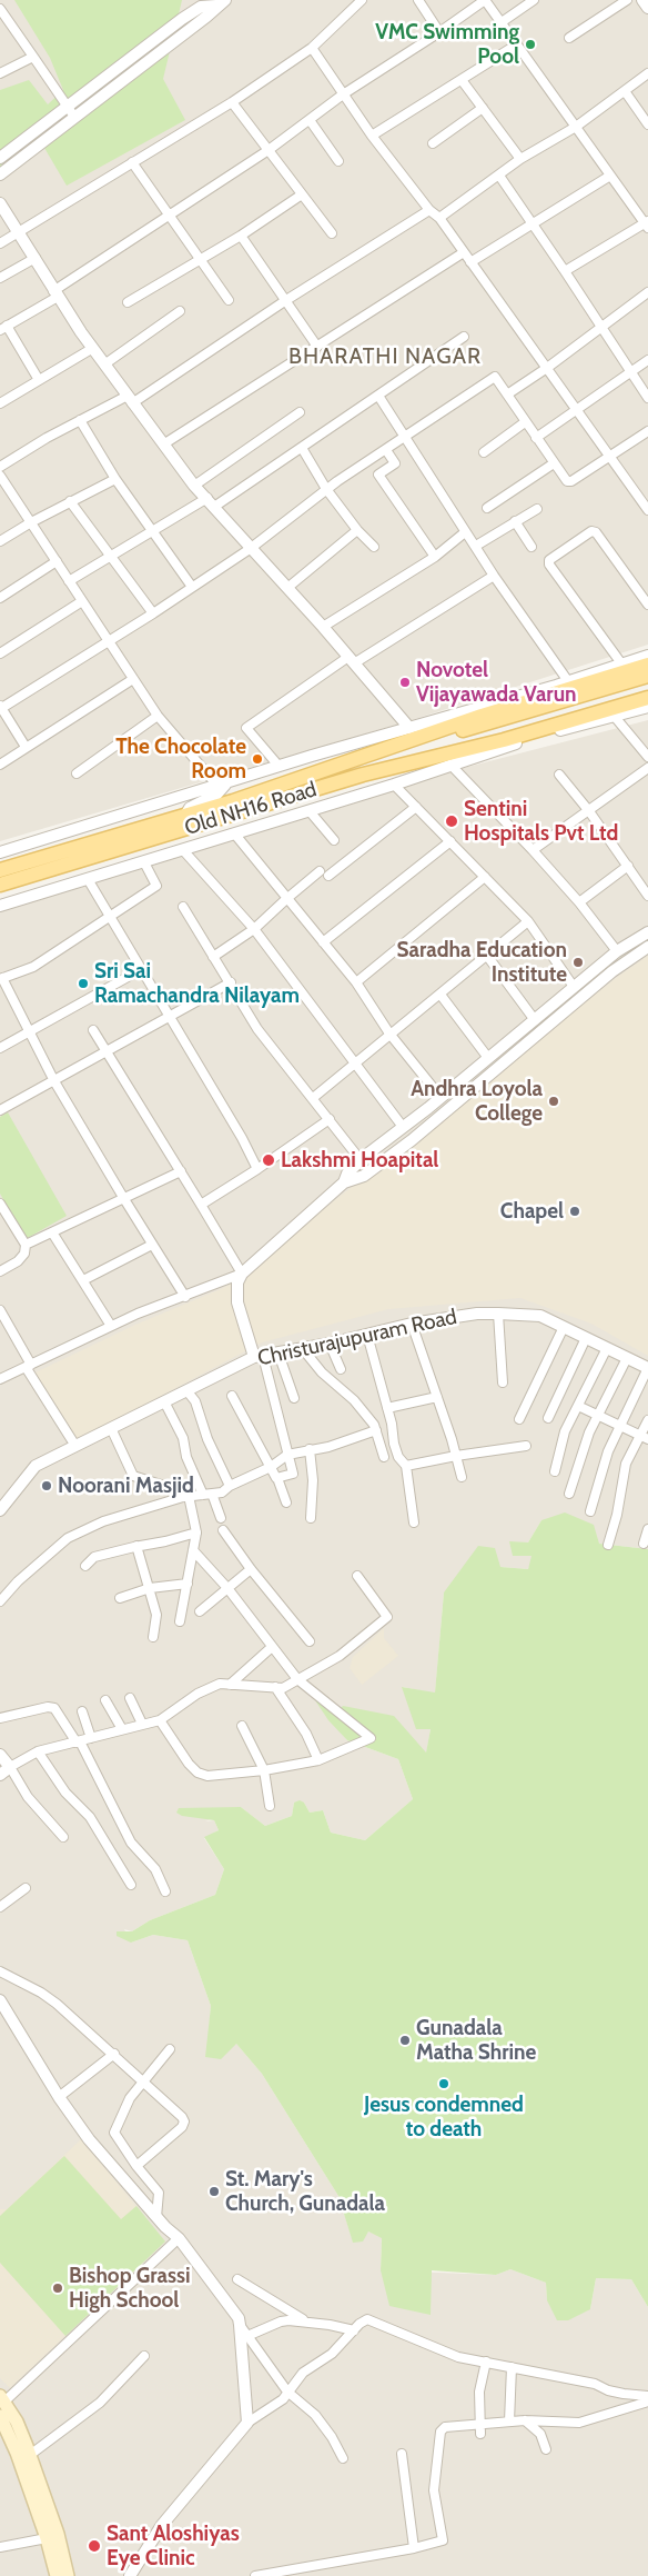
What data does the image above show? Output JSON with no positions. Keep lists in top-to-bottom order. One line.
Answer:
{"streets":{"main road":["Old NH16 Road"],"street":["Christurajupuram Road"]},"districts":["BHARATHI NAGAR"],"places":["VMC Swimming Pool","Novotel Vijayawada Varun","The Chocolate Room","Sentini Hospitals Pvt Ltd","Saradha Education Institute","Sri Sai Ramachandra Nilayam","Andhra Loyola College","Lakshmi Hoapital","Chapel","Noorani Masjid","Gunadala Matha Shrine","Jesus condemned to death","St. Mary's Church, Gunadala","Bishop Grassi High School","Sant Aloshiyas Eye Clinic"]}
